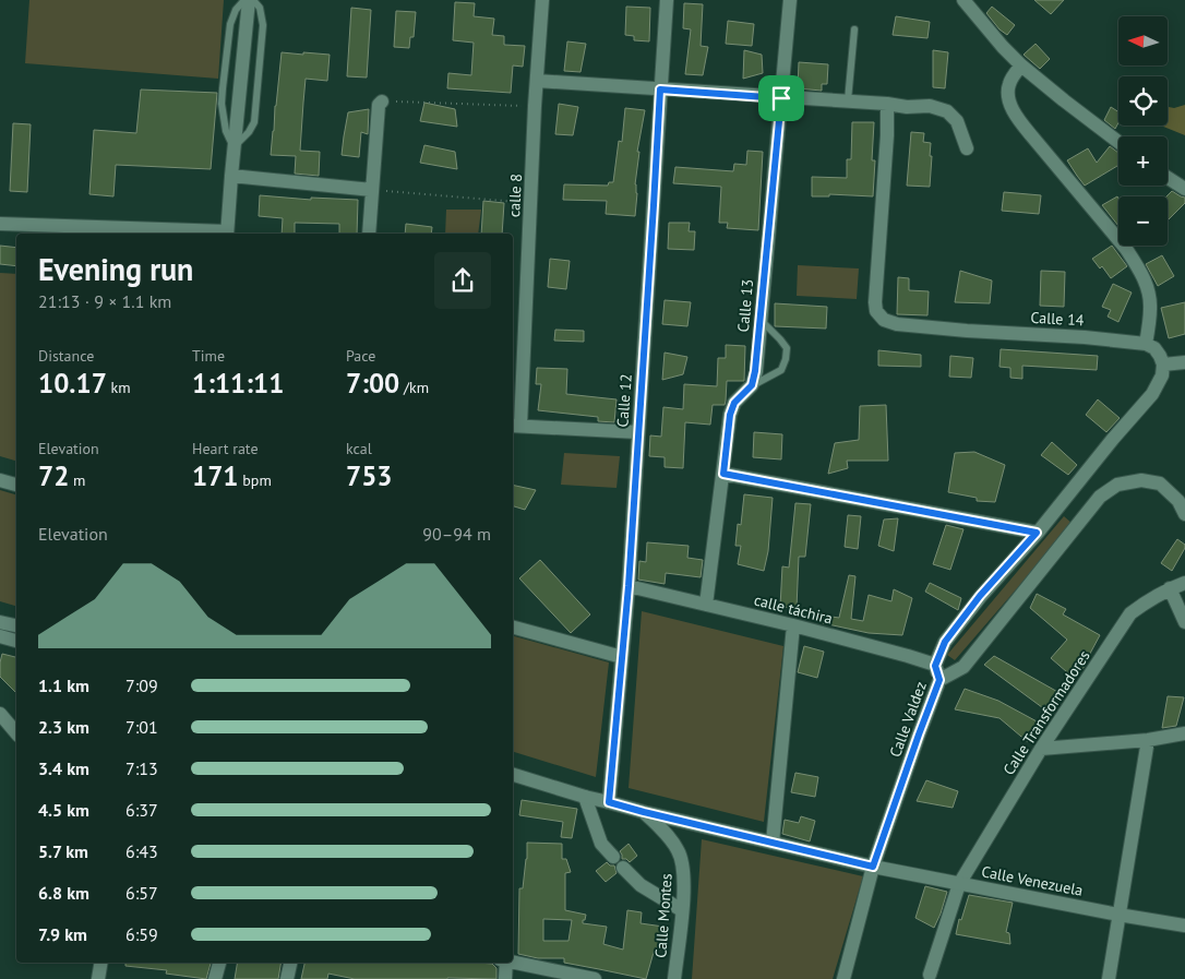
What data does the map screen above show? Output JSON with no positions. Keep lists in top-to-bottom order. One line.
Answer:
{"streets":{"street":["calle 8","Calle 13","Calle 14","Calle 12","calle táchira","Calle Transformadores","Calle Valdez","Calle Venezuela","Calle Montes"]},"crossings":[["Calle 12","calle táchira"],["Calle 12","Calle Montes"],["Calle Transformadores","Calle Venezuela"],["Calle Valdez","Calle Venezuela"],["Calle Venezuela","Calle Montes"]],"north":"left","page":{"map_buttons":["+","−"],"heading":["Evening run","21:13 · 9 × 1.1 km"],"stats":[["Distance","10.17 km"],["Time","1:11:11"],["Pace","7:00 /km"],["Elevation","72 m"],["Heart rate","171 bpm"],["kcal","753"]],"chart":["Elevation","90–94 m"],"list":[{"name":"1.1 km","note":"7:09"},{"name":"2.3 km","note":"7:01"},{"name":"3.4 km","note":"7:13"},{"name":"4.5 km","note":"6:37"},{"name":"5.7 km","note":"6:43"},{"name":"6.8 km","note":"6:57"},{"name":"7.9 km","note":"6:59"}]}}
